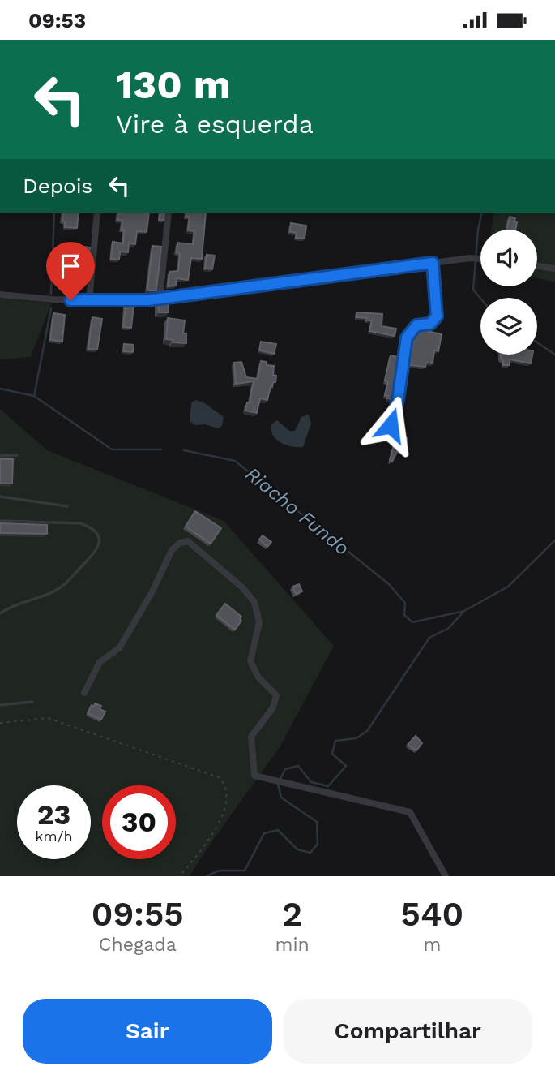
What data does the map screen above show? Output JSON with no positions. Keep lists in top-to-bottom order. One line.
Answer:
{"water":["Riacho Fundo"],"page":{"status":"09:53","turn":["130 m","Vire à esquerda"],"then":"Depois","speed":"23 km/h","limit":"30","eta":["09:55","Chegada","2","min","540","m"],"buttons":["Sair","Compartilhar"]}}
